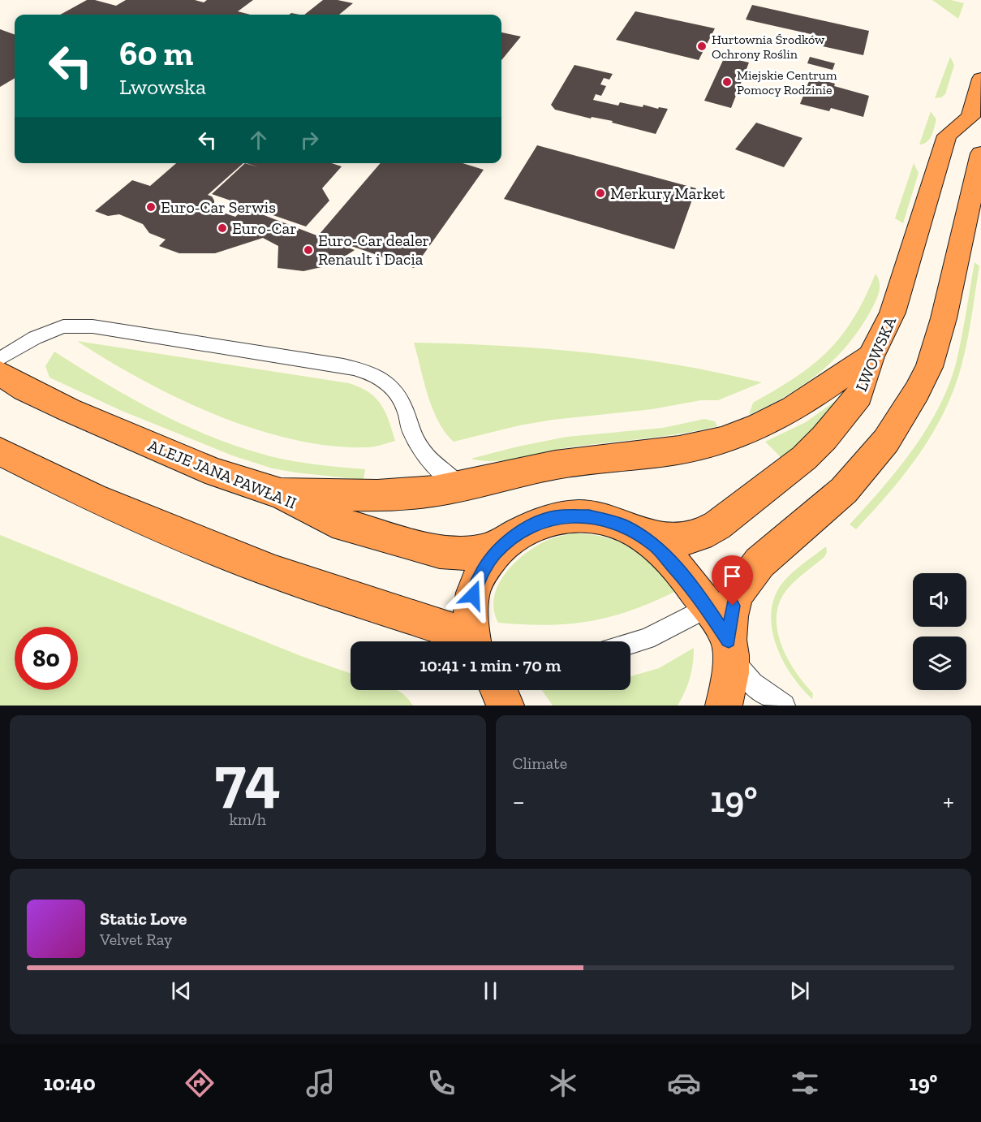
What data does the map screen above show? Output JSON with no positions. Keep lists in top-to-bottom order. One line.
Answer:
{"streets":{"highway":["LWOWSKA","ALEJE JANA PAWŁA II"]},"places":["Hurtownia Środków Ochrony Roślin","Miejskie Centrum Pomocy Rodzinie","Merkury Market","Euro-Car Serwis","Euro-Car","Euro-Car dealer Renault i Dacia"],"page":{"turn":["60 m","Lwowska"],"limit":"80","trip":"10:41 · 1 min · 70 m","tile":[["74","km/h"],"Climate"],"heat":["−","19°","+"],"song":["Static Love","Velvet Ray"],"tabs":["10:40","19°"]}}
